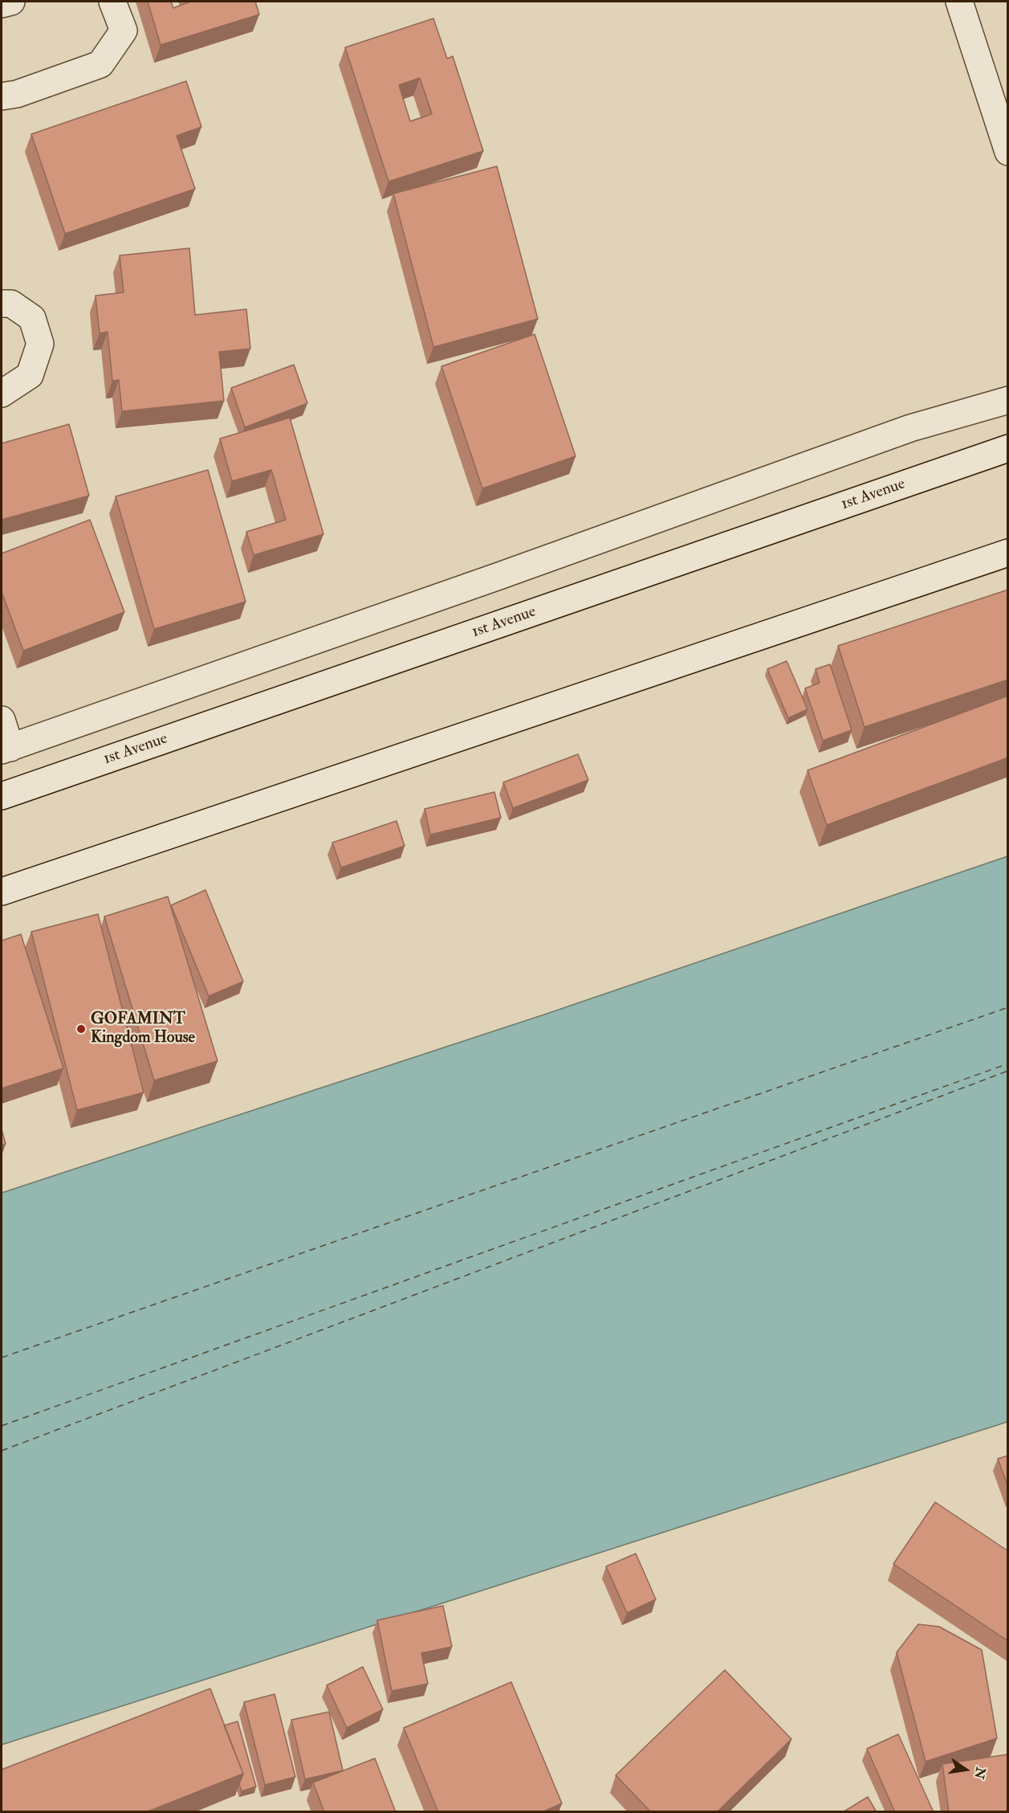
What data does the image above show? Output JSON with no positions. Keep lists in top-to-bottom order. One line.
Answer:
{"streets":{"main road":["1st Avenue"]},"places":["GOFAMINT Kingdom House"],"north":"right"}
